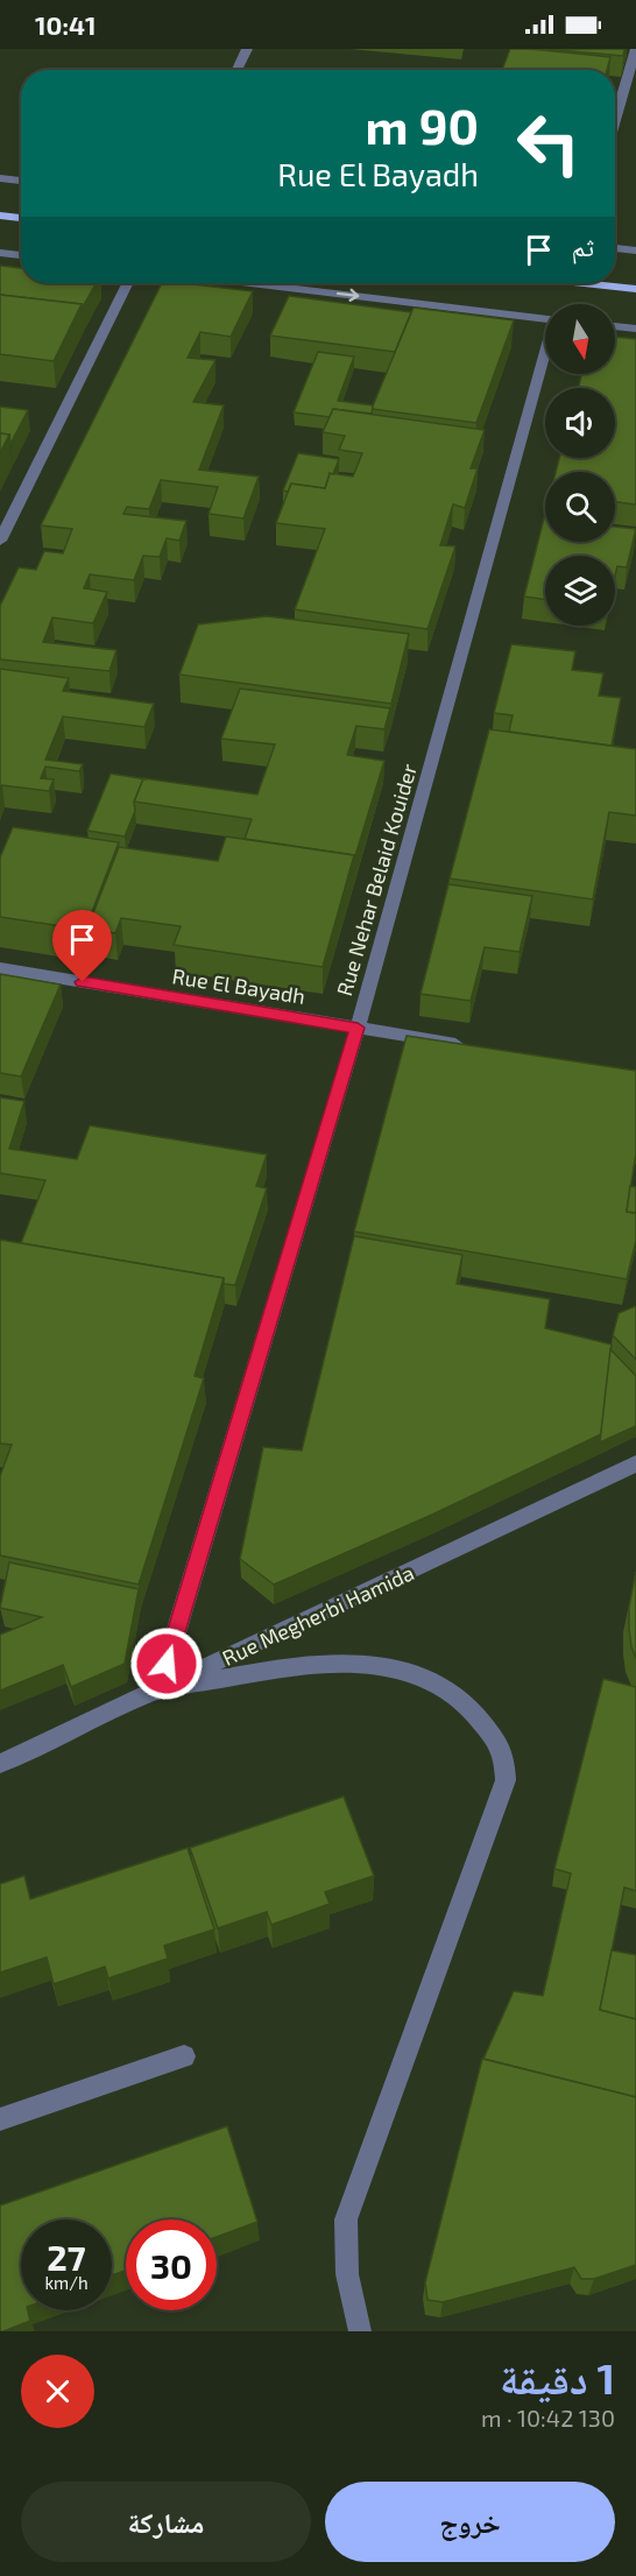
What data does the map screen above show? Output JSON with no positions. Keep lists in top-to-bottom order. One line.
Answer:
{"streets":{"street":["Rue Nehar Belaid Kouider","Rue El Bayadh","Rue Megherbi Hamida"]},"crossings":[["Rue Nehar Belaid Kouider","Rue El Bayadh"],["Rue Nehar Belaid Kouider","Rue Megherbi Hamida"]],"north":"bottom","page":{"status":"10:41","turn":["90 m","Rue El Bayadh"],"then":"ثم","speed":"27 km/h","limit":"30","heading":["1 دقيقة","130 m · 10:42"],"buttons":["خروج","مشاركة"]}}
